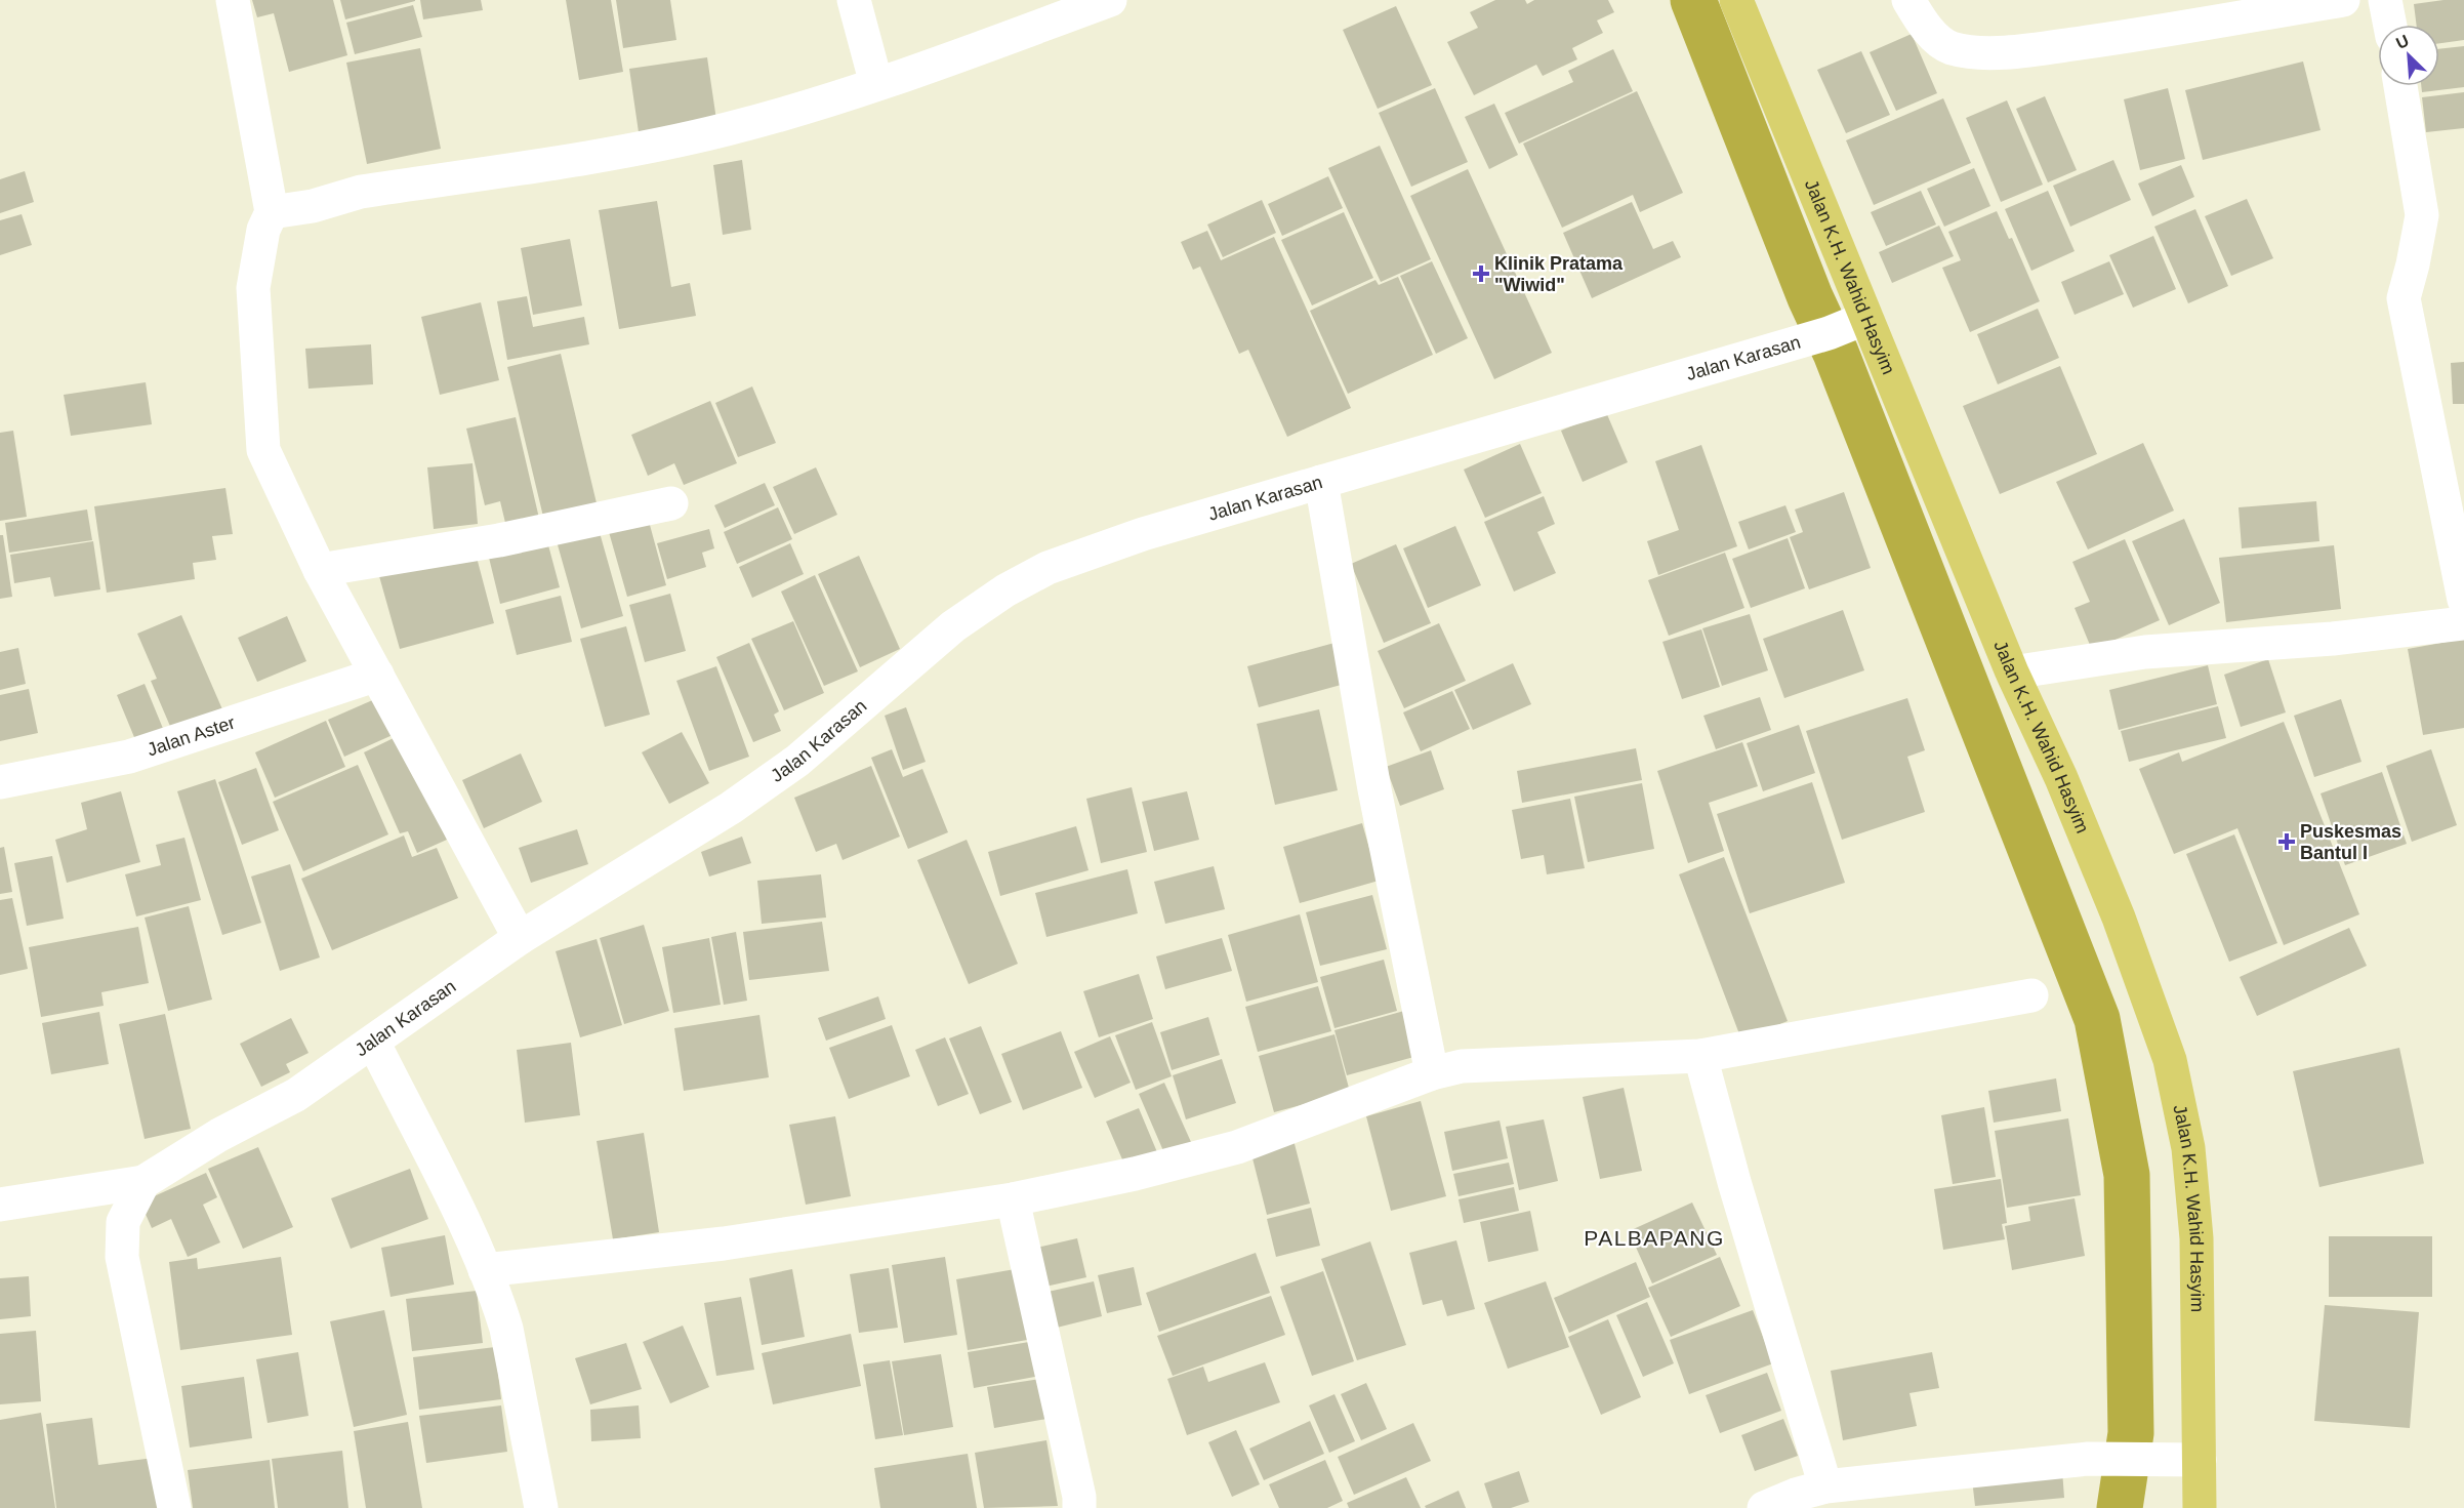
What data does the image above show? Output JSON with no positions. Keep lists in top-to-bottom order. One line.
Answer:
{"streets":{"main road":["Jalan K.H. Wahid Hasyim"],"street":["Jalan Karasan","Jalan Aster"]},"crossings":[["Jalan K.H. Wahid Hasyim","Jalan Karasan"]],"districts":["PALBAPANG"],"places":{"health":["Klinik Pratama \"Wiwid\"","Puskesmas Bantul I"]},"north":"top left"}
